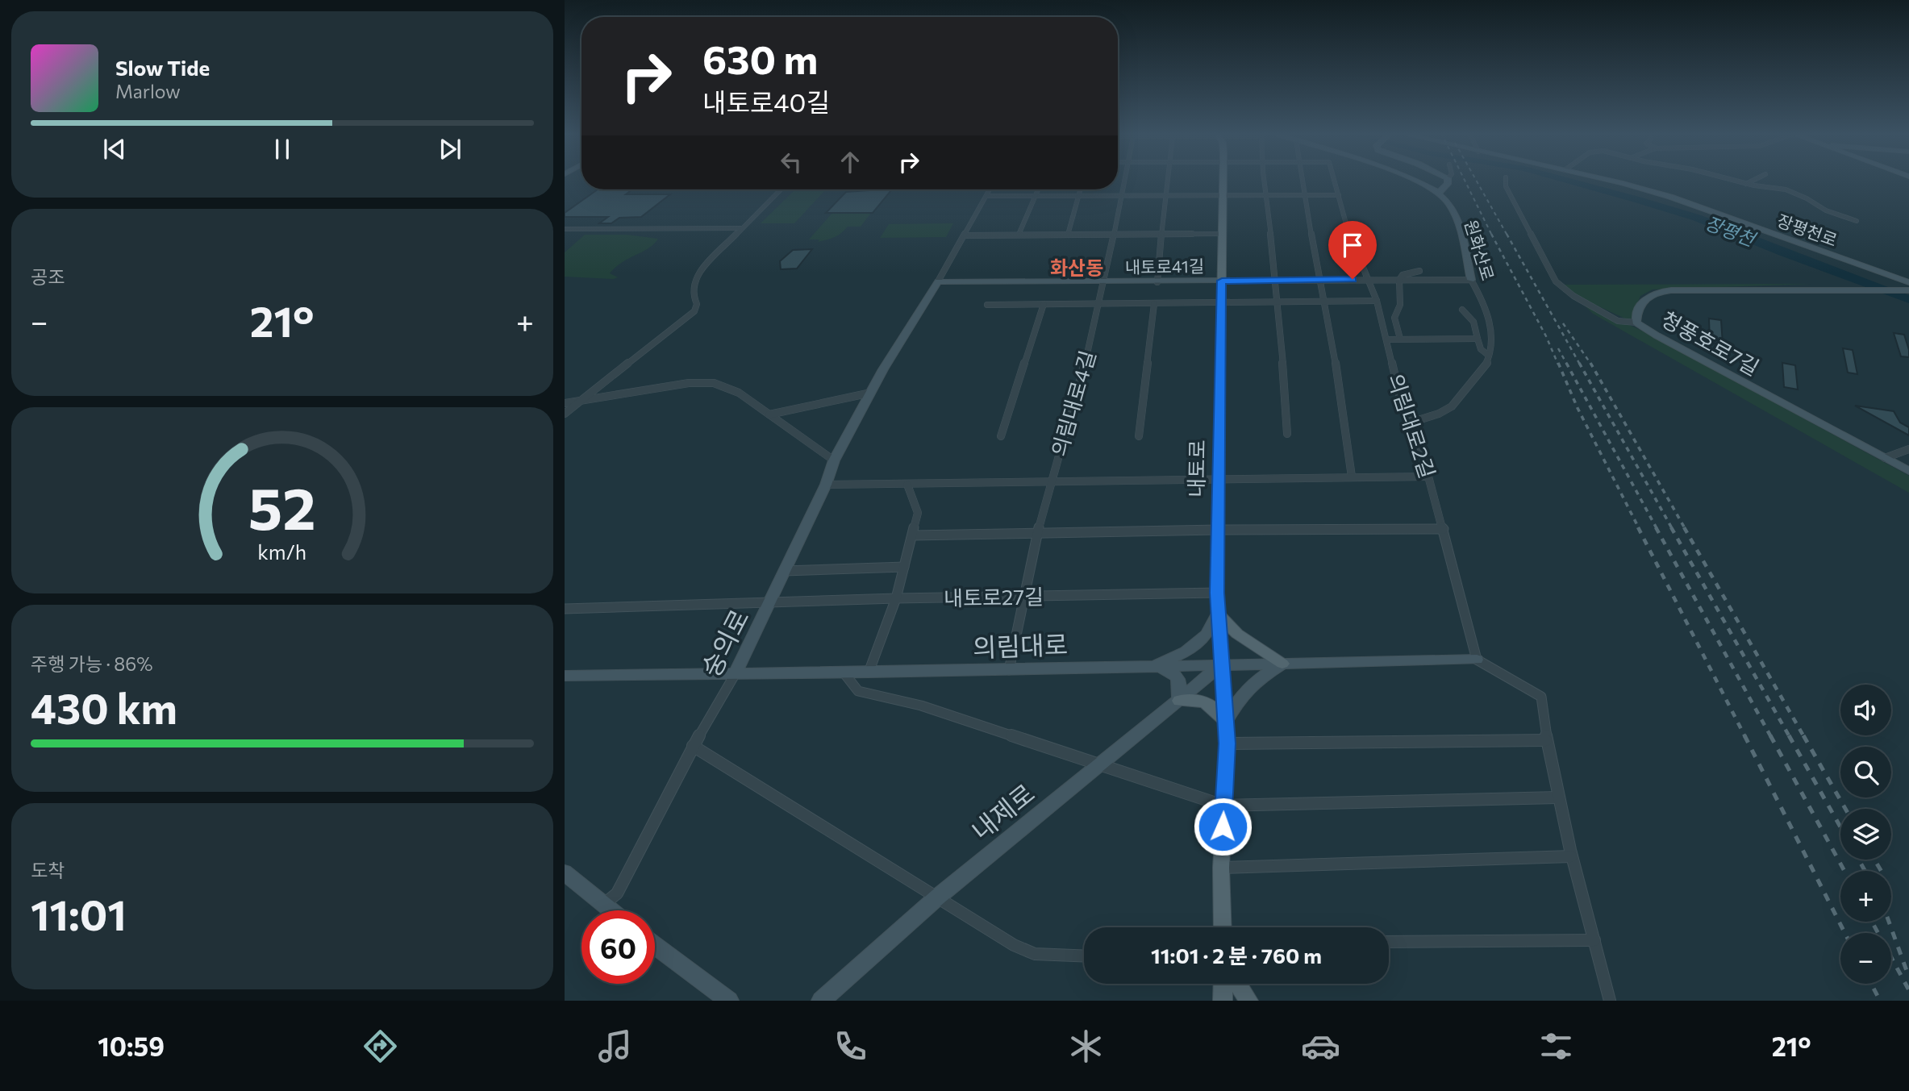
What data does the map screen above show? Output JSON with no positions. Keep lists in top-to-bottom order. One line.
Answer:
{"streets":{"main road":["내토로"],"street":["장평천로","원화산로","내토로41길","청풍호로7길","의림대로4길","의림대로2길","내토로27길","숭의로","의림대로","내제로"]},"crossings":[["원화산로","의림대로2길"],["내토로41길","의림대로4길"],["내토로41길","내토로"],["내토로41길","숭의로"],["의림대로4길","내토로27길"],["의림대로4길","의림대로"],["의림대로2길","의림대로"],["내토로","내토로27길"],["내토로","의림대로"],["내토로","내제로"],["내토로27길","숭의로"],["숭의로","의림대로"],["의림대로","내제로"]],"districts":["화산동"],"water":["장평천"],"page":{"turn":["630 m","내토로40길"],"song":["Slow Tide","Marlow"],"tile":["공조",["주행 가능 · 86%","430 km"],["도착","11:01"]],"heat":["−","21°","+"],"map_buttons":["+","−"],"limit":"60","trip":"11:01 · 2 분 · 760 m","tabs":["10:59","21°"],"gauge":["52","km/h"]}}
